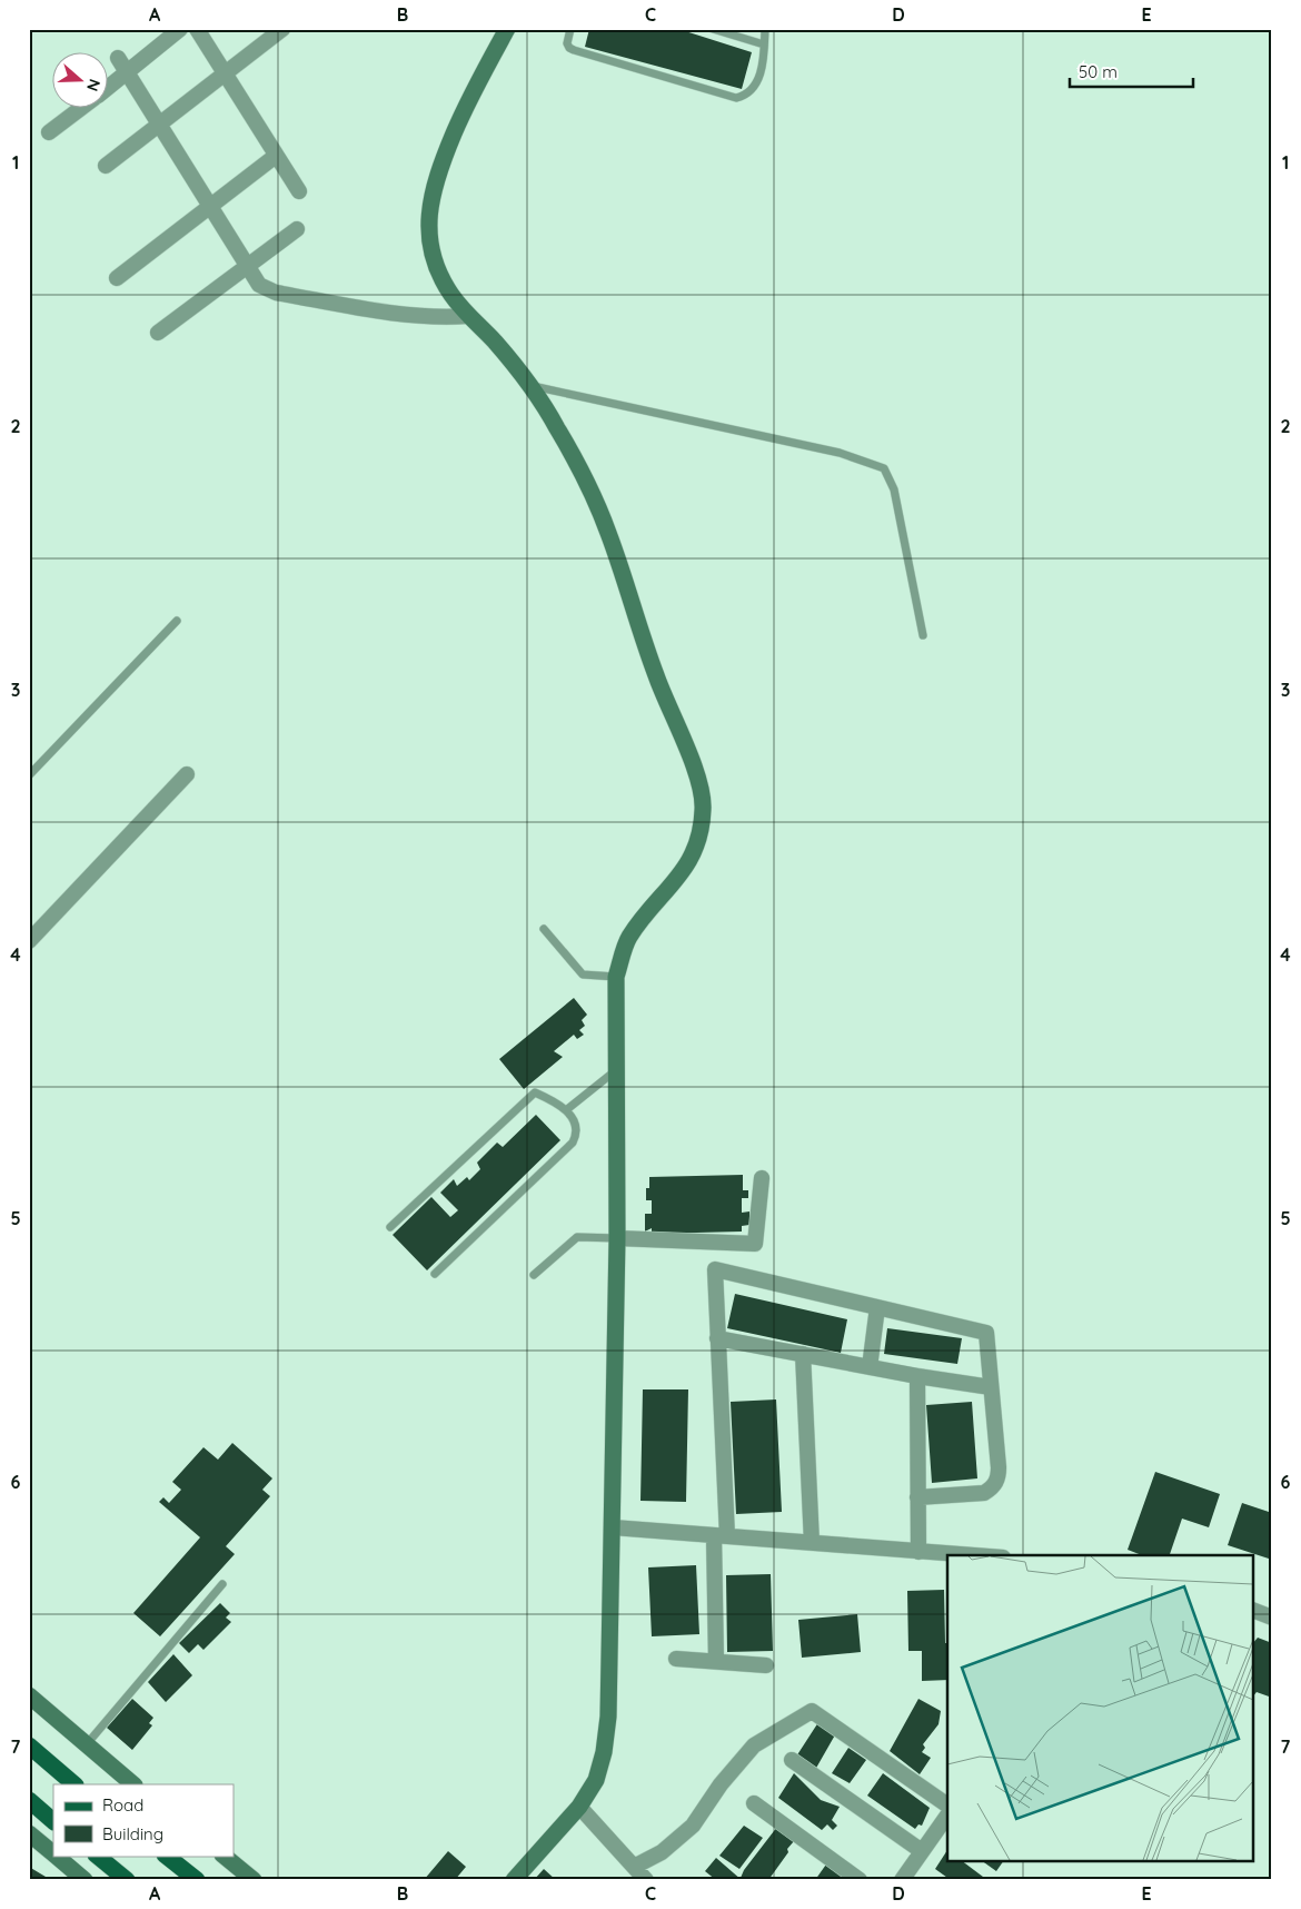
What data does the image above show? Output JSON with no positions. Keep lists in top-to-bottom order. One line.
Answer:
{"legend":["Road","Building"],"scale_bar":"50 m","north":"right","grid":{"columns":["A","B","C","D","E"],"rows":["1","2","3","4","5","6","7"]}}
